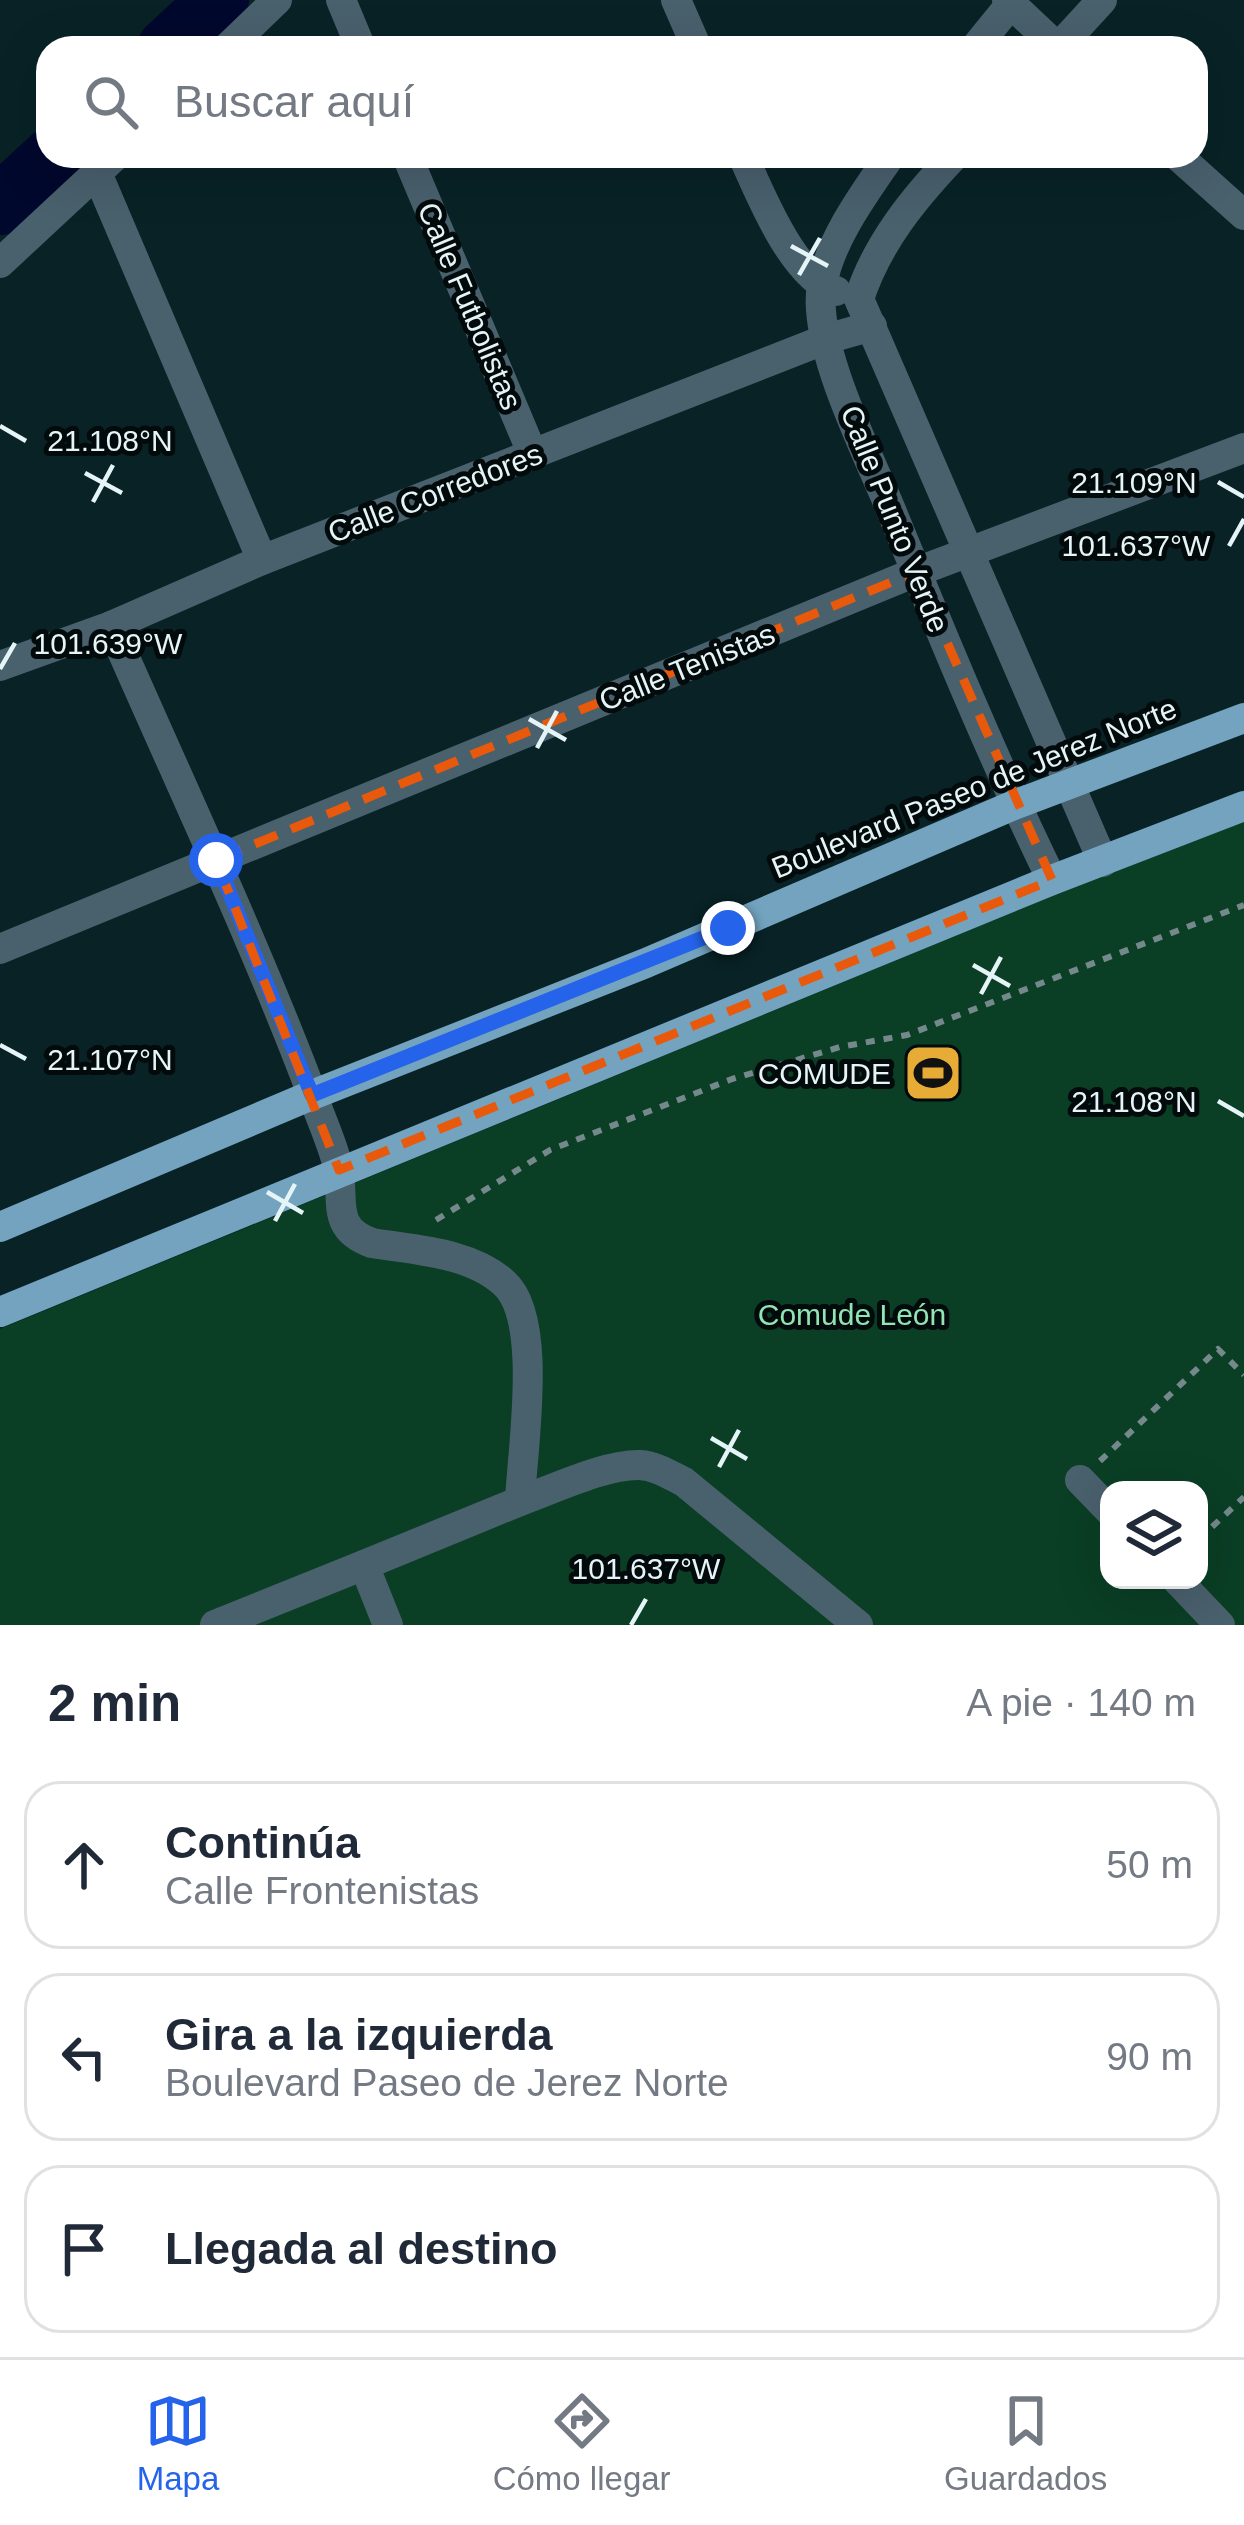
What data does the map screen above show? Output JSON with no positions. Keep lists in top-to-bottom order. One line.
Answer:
{"streets":{"main road":["Boulevard Paseo de Jerez Norte"],"street":["Calle Futbolistas","Calle Corredores","Calle Punto Verde","Calle Tenistas"]},"crossings":[["Calle Futbolistas","Calle Corredores"],["Calle Corredores","Calle Punto Verde"],["Calle Punto Verde","Calle Tenistas"],["Calle Punto Verde","Boulevard Paseo de Jerez Norte"]],"parks":["Comude León"],"places":{"sports":["COMUDE"]},"page":{"search":"Buscar aquí","heading":["2 min","A pie · 140 m"],"list":[["Continúa","Calle Frontenistas","50 m"],["Gira a la izquierda","Boulevard Paseo de Jerez Norte","90 m"],"Llegada al destino"],"nav":["Mapa","Cómo llegar","Guardados"]},"coordinates":["21.108°N","21.109°N","101.637°W","101.639°W","21.107°N"]}
